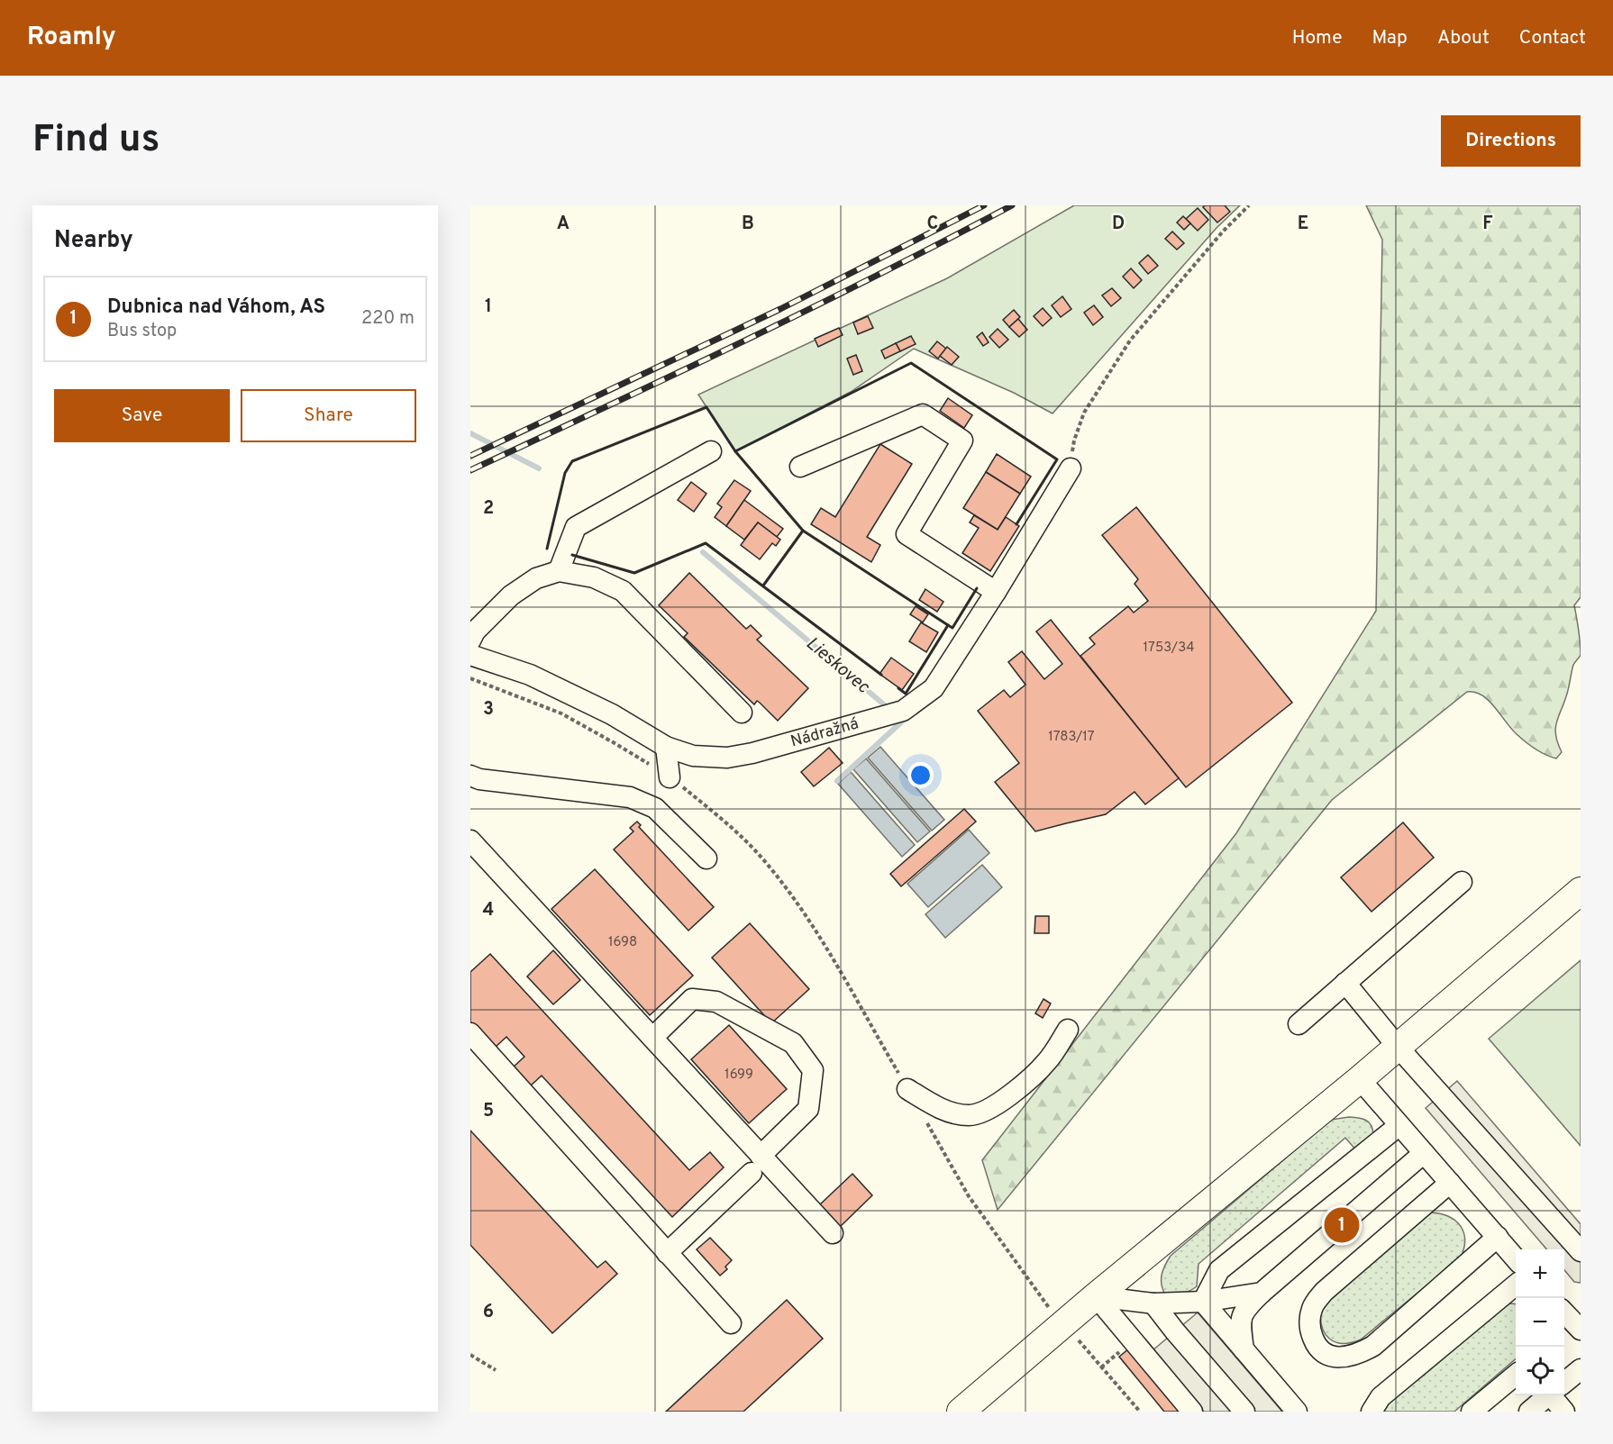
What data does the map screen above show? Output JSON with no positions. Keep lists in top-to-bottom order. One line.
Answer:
{"streets":{"street":["Nádražná"]},"water":["Lieskovec"],"house_numbers":["1753/34","1783/17","1698","1699"],"page":{"header":"Roamly","nav":["Home","Map","About","Contact"],"buttons":["Directions",["Save","Share"]],"title":"Find us","heading":"Nearby","list":[{"mark":"1","name":"Dubnica nad Váhom, AS","note":"Bus stop","value":"220 m"}],"pins":"1","map_buttons":["+","−"]},"grid":{"columns":["A","B","C","D","E","F"],"rows":["1","2","3","4","5","6"]}}
